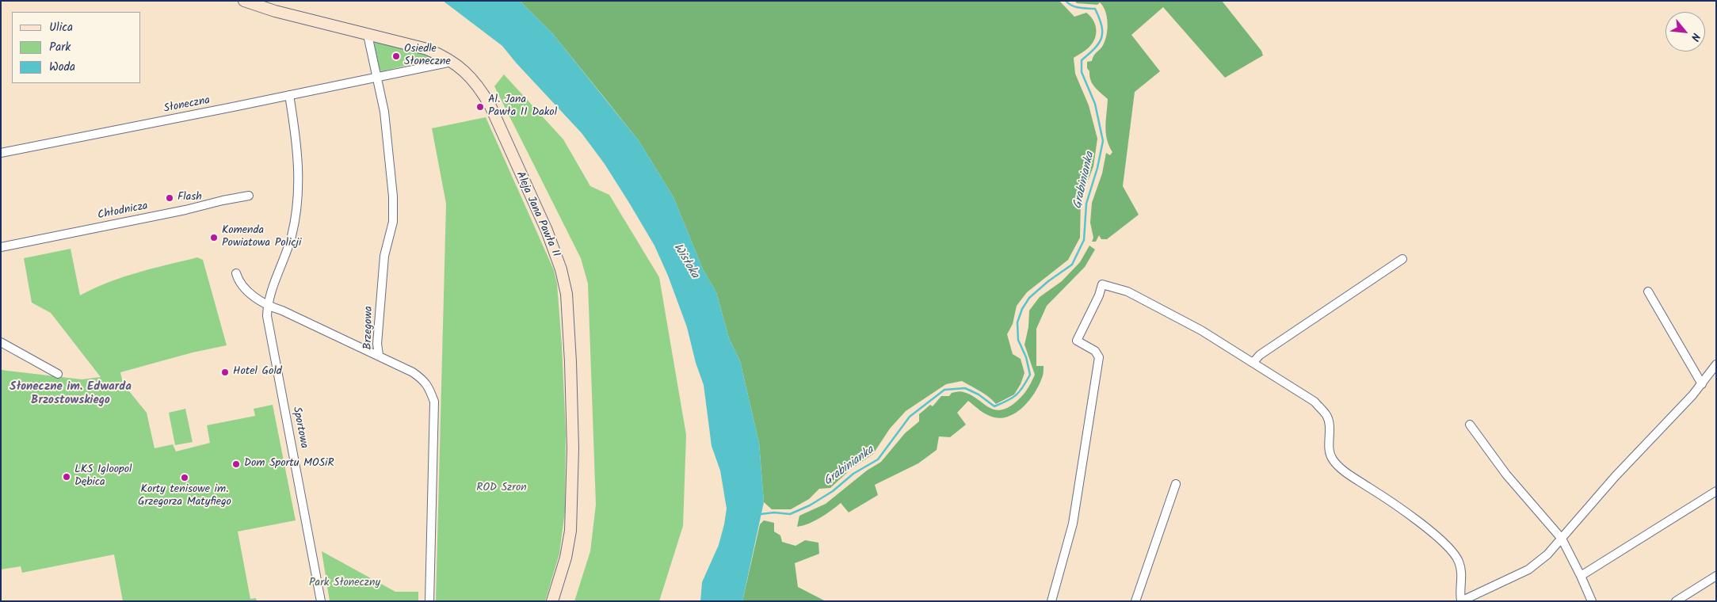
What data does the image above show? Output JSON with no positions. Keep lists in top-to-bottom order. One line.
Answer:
{"streets":{"street":["Słoneczna","Chłodnicza","Aleja Jana Pawła II","Brzegowa","Sportowa"]},"crossings":[["Słoneczna","Aleja Jana Pawła II"],["Słoneczna","Brzegowa"],["Słoneczna","Sportowa"]],"districts":["Słoneczne im. Edwarda Brzostowskiego"],"water":["Grabinianka","Wisłoka"],"parks":["ROD Szron","Park Słoneczny"],"places":["Osiedle Słoneczne","Al. Jana Pawła II Dakol","Flash","Komenda Powiatowa Policji","Hotel Gold","Dom Sportu MOSiR","LKS Igloopol Dębica","Korty tenisowe im. Grzegorza Matyfiego"],"legend":["Ulica","Park","Woda"],"north":"bottom right"}
